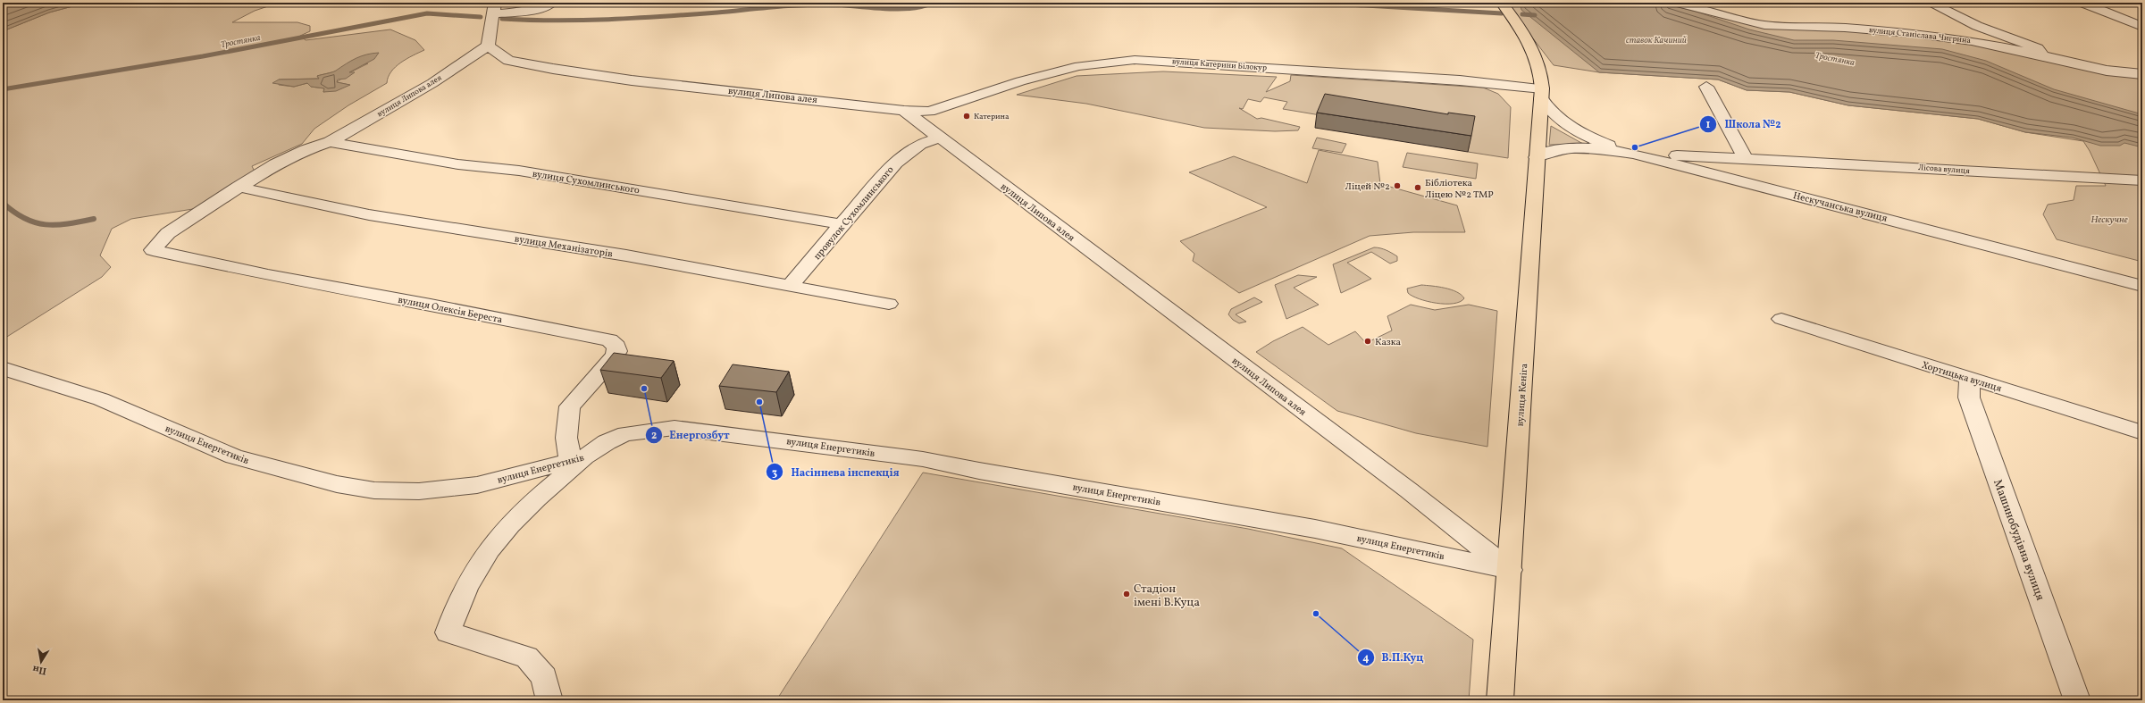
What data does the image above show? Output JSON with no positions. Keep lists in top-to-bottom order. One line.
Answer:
{"streets":{"main road":["вулиця Кеніга"],"street":["вулиця Станіслава Чигрина","вулиця Катерини Білокур","вулиця Липова алея","Лісова вулиця","вулиця Сухомлинського","Нескучанська вулиця","провулок Сухомлинського","вулиця Механізаторів","вулиця Олексія Береста","Хортицька вулиця","вулиця Енергетиків","Машинобудівна вулиця"]},"crossings":[["вулиця Катерини Білокур","вулиця Липова алея"],["вулиця Катерини Білокур","вулиця Кеніга"],["вулиця Липова алея","вулиця Сухомлинського"],["вулиця Липова алея","провулок Сухомлинського"],["вулиця Липова алея","вулиця Механізаторів"],["вулиця Липова алея","вулиця Олексія Береста"],["вулиця Липова алея","вулиця Кеніга"],["вулиця Липова алея","вулиця Енергетиків"],["Лісова вулиця","Нескучанська вулиця"],["вулиця Сухомлинського","провулок Сухомлинського"],["Нескучанська вулиця","вулиця Кеніга"],["провулок Сухомлинського","вулиця Механізаторів"],["вулиця Олексія Береста","вулиця Енергетиків"],["Хортицька вулиця","Машинобудівна вулиця"],["вулиця Кеніга","вулиця Енергетиків"]],"water":["ставок Качиний","Тростянка"],"parks":["Нескучне"],"places":["Катерина","Школа №2","Ліцей №2","Бібліотека Ліцею №2 ТМР","Казка","Енергозбут","Насіннева інспекція","Стадіон імені В.Куца","В.П.Куц"],"north":"bottom"}
